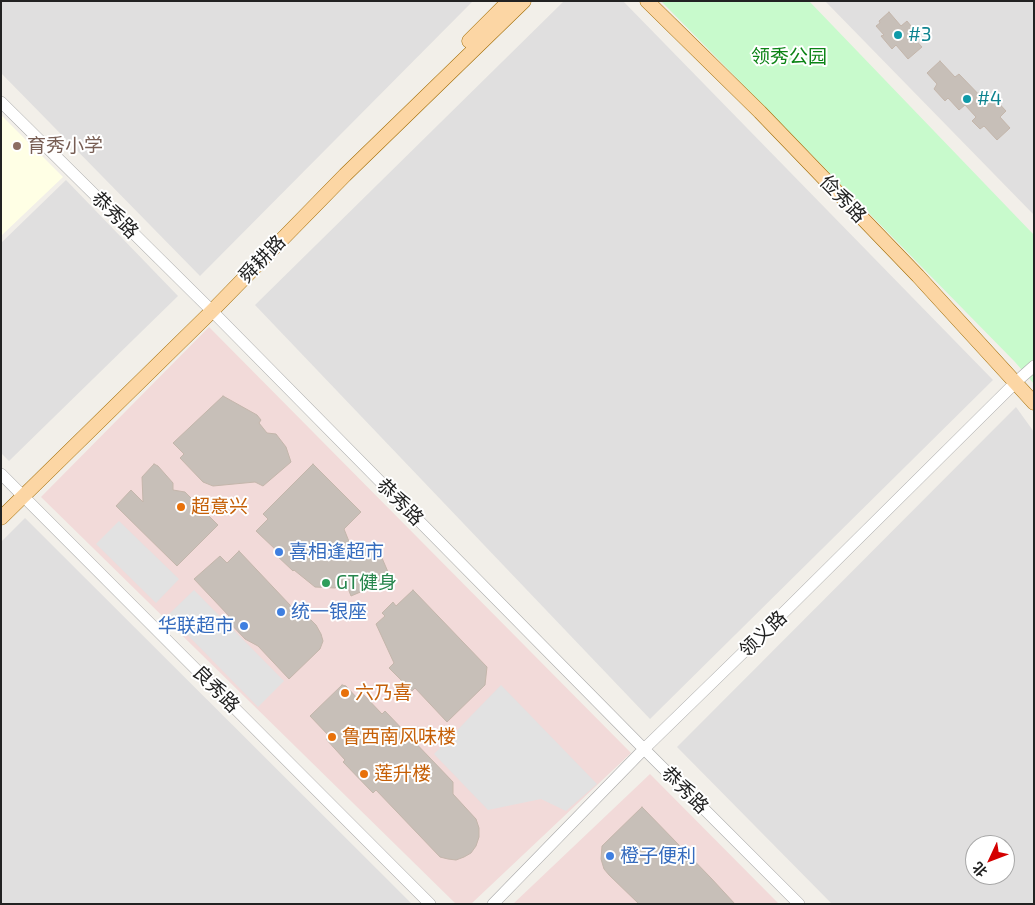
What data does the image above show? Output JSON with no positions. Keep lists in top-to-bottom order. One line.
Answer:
{"streets":{"main road":["俭秀路","舜耕路"],"street":["恭秀路","领义路","良秀路"]},"crossings":[["俭秀路","领义路"],["恭秀路","舜耕路"],["恭秀路","领义路"],["舜耕路","良秀路"]],"parks":["领秀公园"],"places":["#3","#4","育秀小学","超意兴","喜相逢超市","GT健身","统一银座","华联超市","六乃喜","鲁西南风味楼","莲升楼","橙子便利"],"north":"bottom left"}
